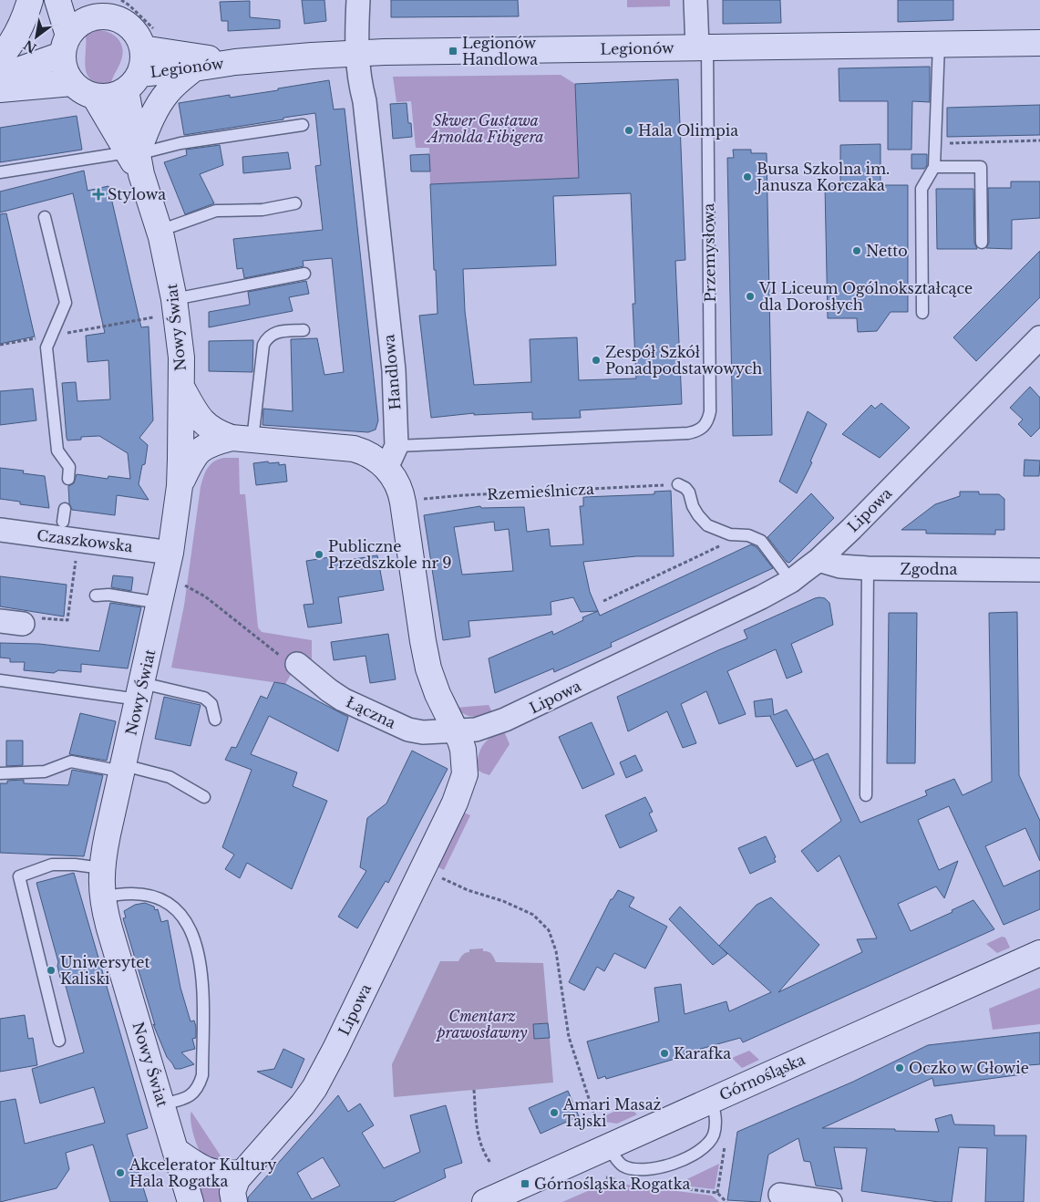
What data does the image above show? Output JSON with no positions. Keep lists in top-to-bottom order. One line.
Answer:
{"streets":{"street":["Legionów","Nowy Świat","Handlowa","Lipowa","Czaszkowska","Zgodna","Łączna","Górnośląska"],"lane":["Przemysłowa"],"path":["Rzemieślnicza"]},"crossings":[["Legionów","Przemysłowa"],["Legionów","Nowy Świat"],["Legionów","Handlowa"],["Przemysłowa","Handlowa"],["Nowy Świat","Czaszkowska"],["Handlowa","Rzemieślnicza"],["Handlowa","Lipowa"],["Handlowa","Łączna"],["Lipowa","Zgodna"],["Lipowa","Łączna"]],"parks":["Skwer Gustawa Arnolda Fibigera","Cmentarz prawosławny"],"places":{"transit":["Legionów Handlowa","Górnośląska Rogatka"],"other":["Hala Olimpia","Bursa Szkolna im. Janusza Korczaka","Netto","VI Liceum Ogólnokształcące dla Dorosłych","Zespół Szkół Ponadpodstawowych","Publiczne Przedszkole nr 9","Uniwersytet Kaliski","Karafka","Oczko w Głowie","Amari Masaż Tajski","Akcelerator Kultury Hala Rogatka"],"health":["Stylowa"]},"north":"bottom left"}
